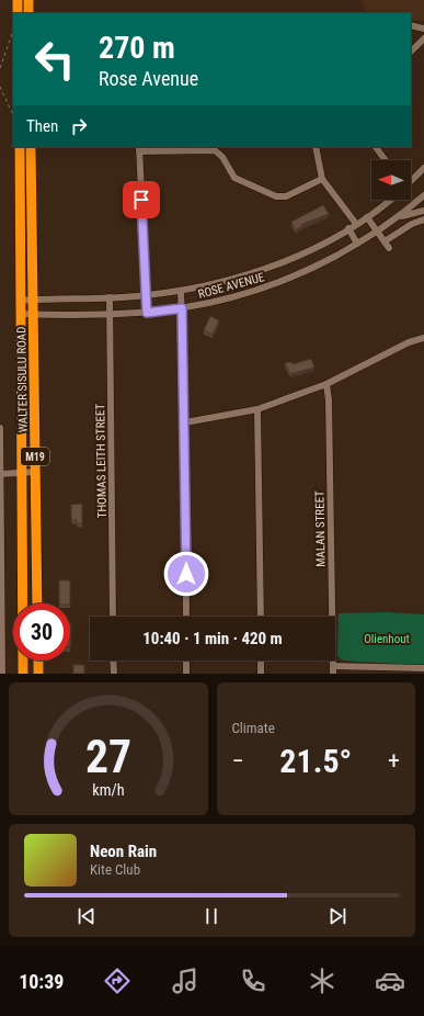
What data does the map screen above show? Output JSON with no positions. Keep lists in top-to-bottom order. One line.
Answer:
{"streets":{"highway":["WALTER SISULU ROAD","M19"],"street":["ROSE AVENUE","THOMAS LEITH STREET","MALAN STREET"]},"crossings":[["ROSE AVENUE","WALTER SISULU ROAD"],["ROSE AVENUE","THOMAS LEITH STREET"]],"parks":["Olienhout"],"north":"left","page":{"turn":["270 m","Rose Avenue"],"then":"Then","limit":"30","trip":"10:40 · 1 min · 420 m","tile":"Climate","heat":["−","21.5°","+"],"song":["Neon Rain","Kite Club"],"tabs":"10:39","gauge":["27","km/h"]}}
